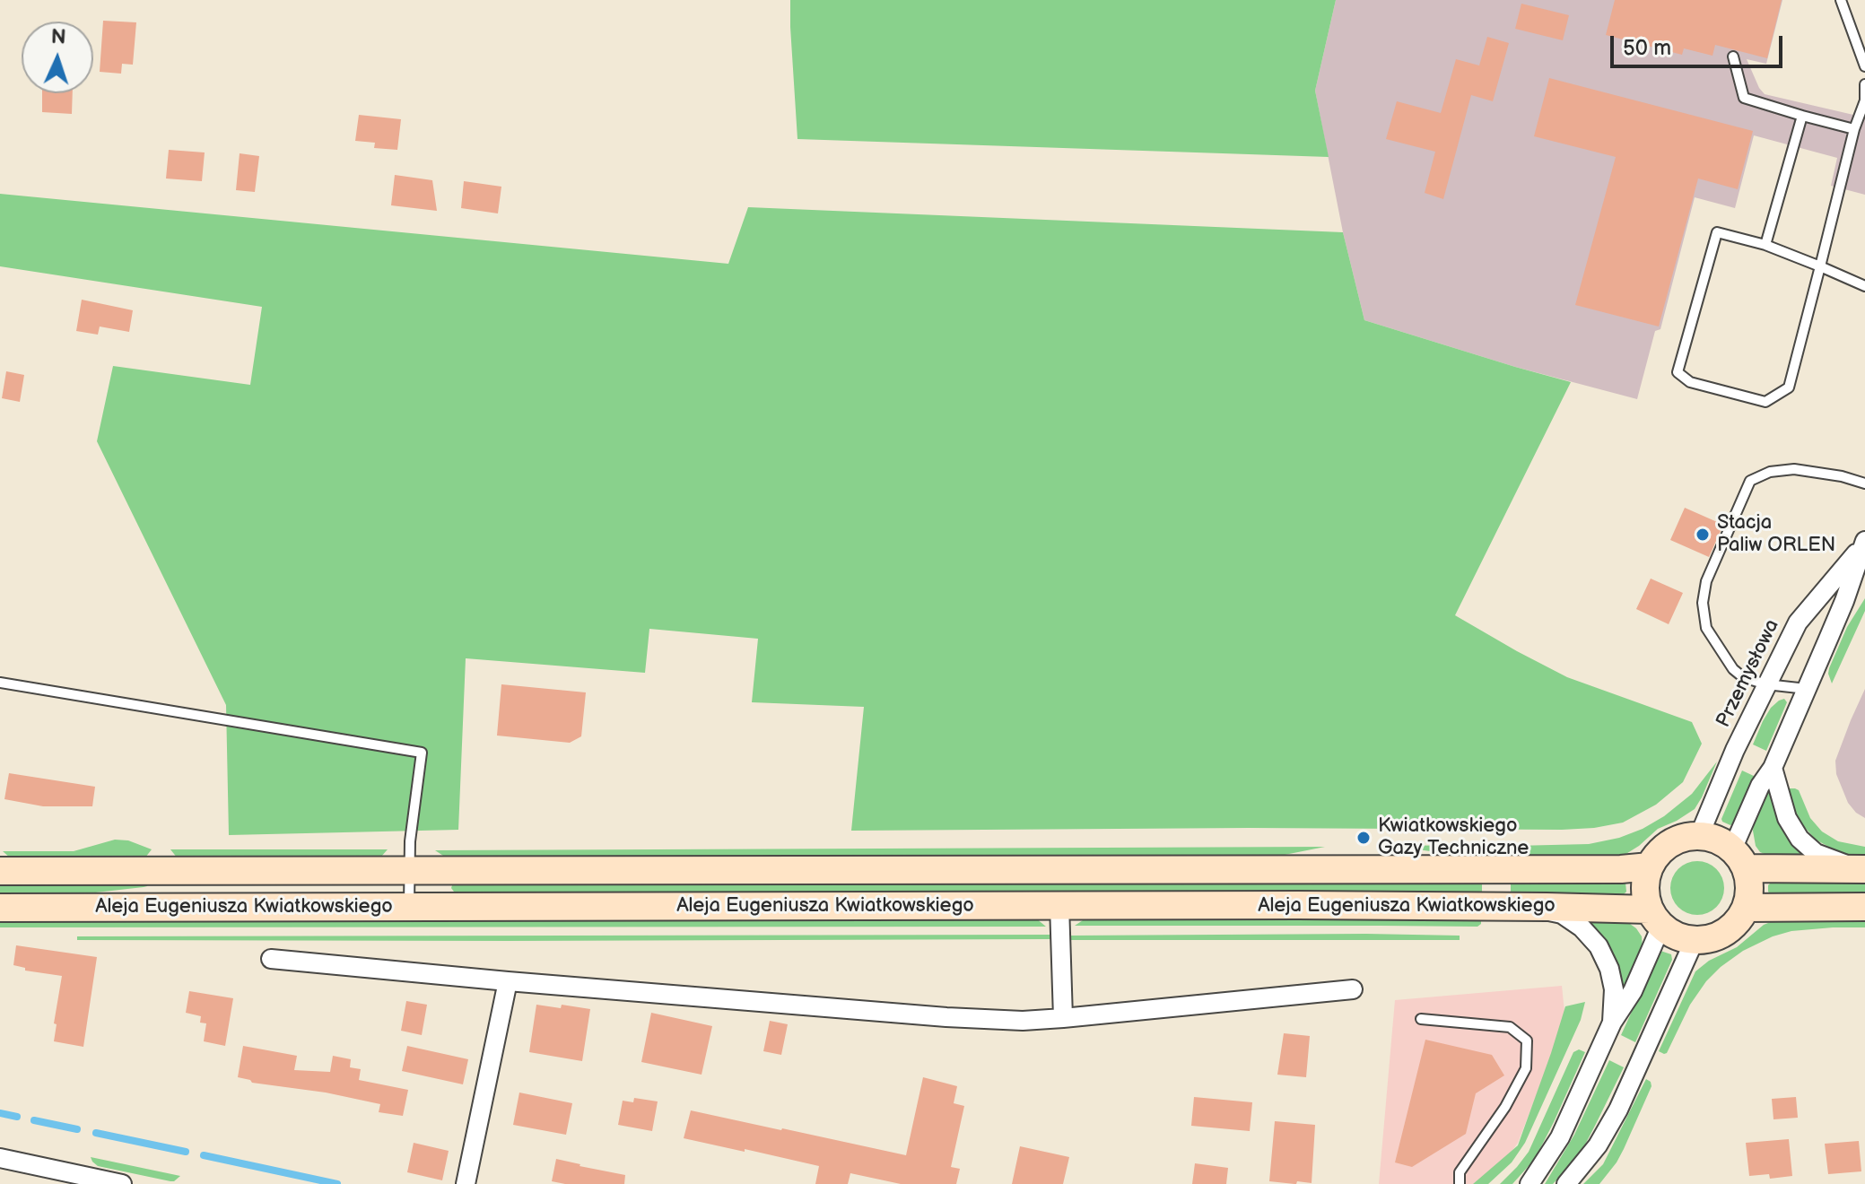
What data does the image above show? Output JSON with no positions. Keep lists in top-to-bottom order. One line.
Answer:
{"streets":{"street":["Przemysłowa","Aleja Eugeniusza Kwiatkowskiego"]},"crossings":[["Przemysłowa","Aleja Eugeniusza Kwiatkowskiego"]],"places":["Stacja Paliw ORLEN","Kwiatkowskiego Gazy Techniczne"],"scale_bar":"50 m","north":"top"}
